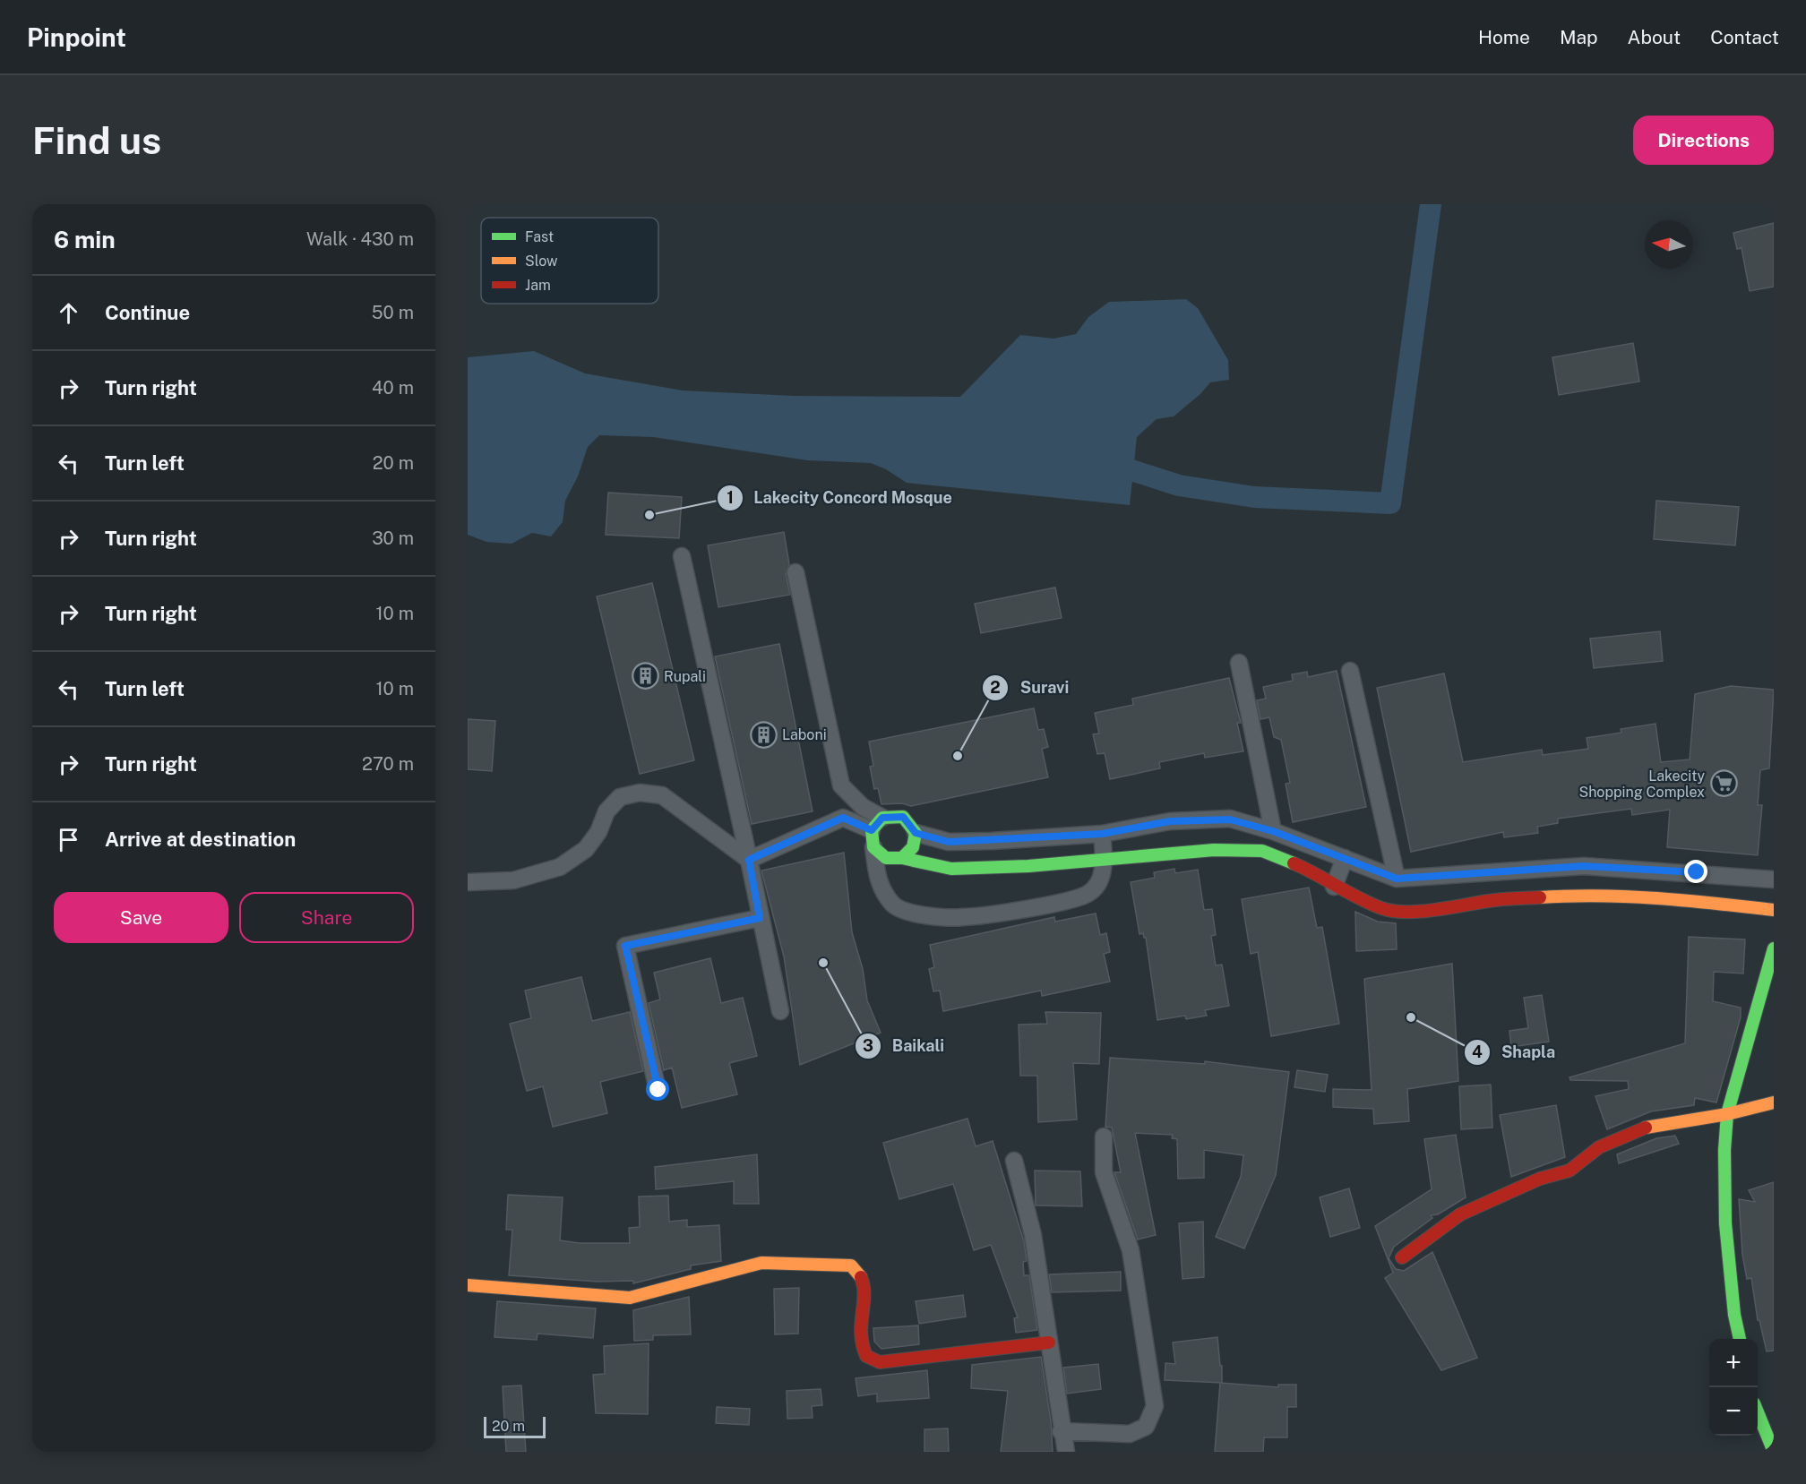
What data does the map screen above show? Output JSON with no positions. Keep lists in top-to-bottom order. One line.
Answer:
{"places":{"other":["Lakecity Concord Mosque","Suravi","Baikali","Shapla"],"building":["Rupali","Laboni"],"supermarket":["Lakecity Shopping Complex"]},"legend":["Fast","Slow","Jam"],"scale_bar":"20 m","north":"left","page":{"header":"Pinpoint","nav":["Home","Map","About","Contact"],"buttons":["Directions",["Save","Share"]],"title":"Find us","heading":["6 min","Walk · 430 m"],"list":[["Continue","50 m"],["Turn right","40 m"],["Turn left","20 m"],["Turn right","30 m"],["Turn right","10 m"],["Turn left","10 m"],["Turn right","270 m"],"Arrive at destination"],"map_buttons":["+","−"],"scale":"20 m"}}
